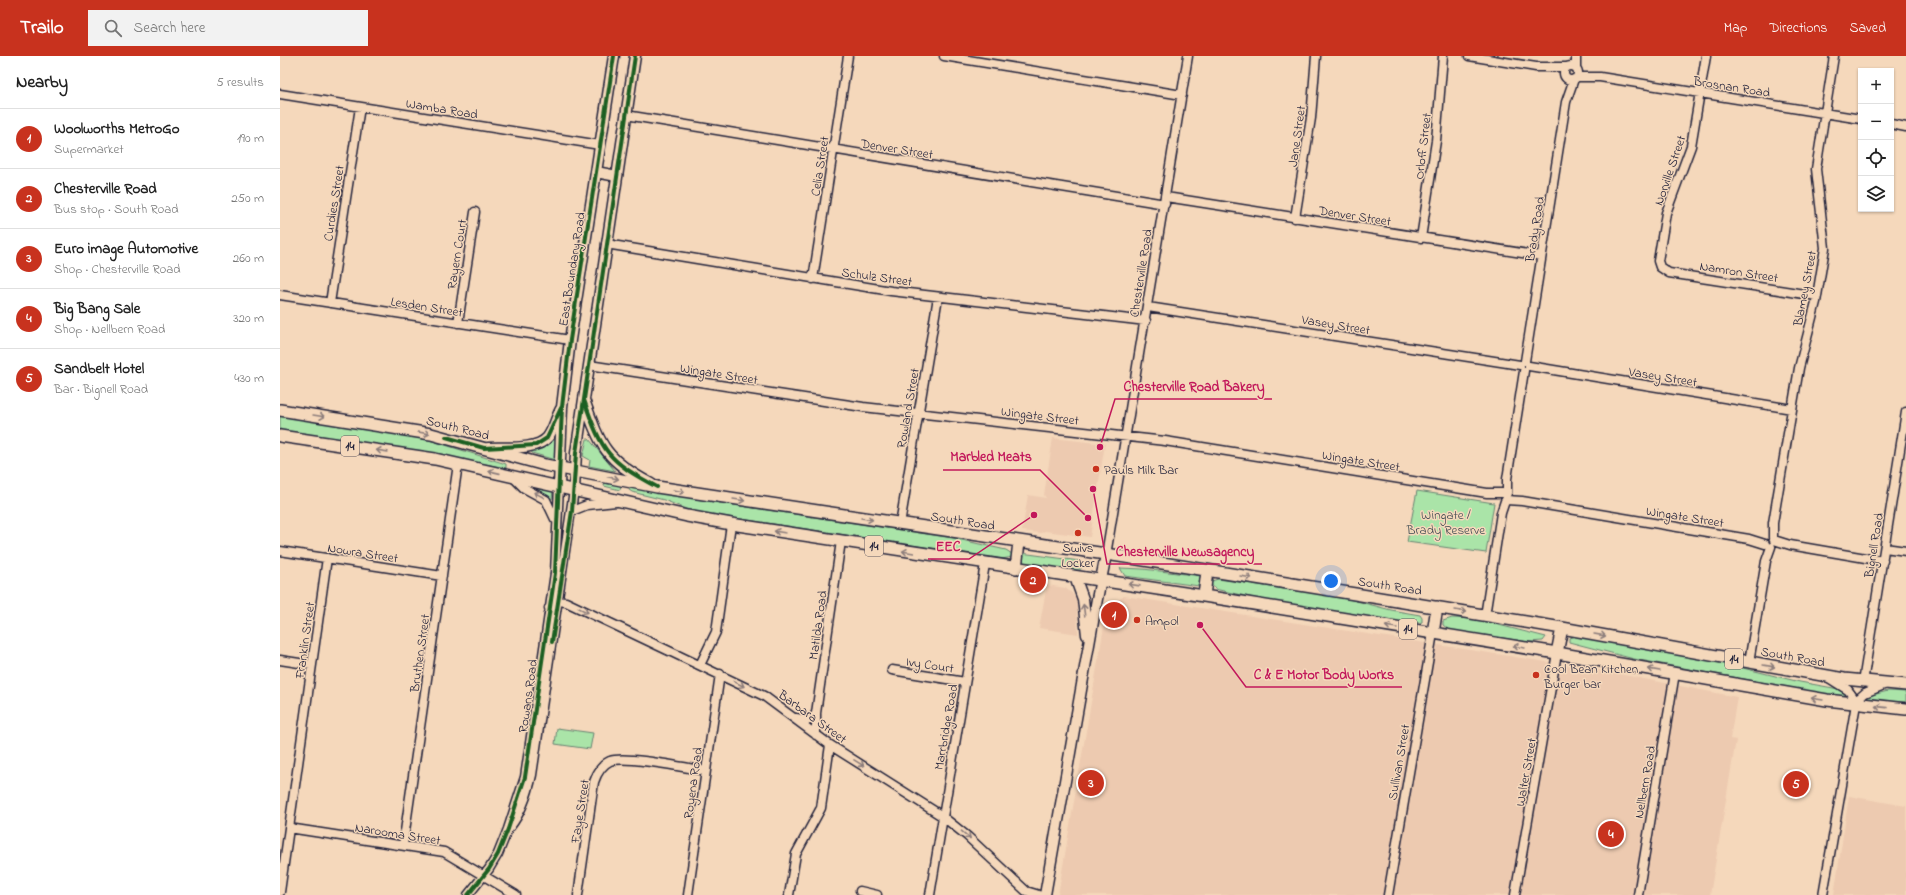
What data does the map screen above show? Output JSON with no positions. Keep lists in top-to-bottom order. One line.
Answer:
{"streets":{"highway":["South Road","14"],"main road":["East Boundary Road","Chesterville Road","Rowans Road"],"street":["Brosnan Road","Wamba Road","Jane Street","Orloff Street","Denver Street","Celia Street","Norville Street","Curdies Street","Brady Road","Rayern Court","Namron Street","Schulz Street","Blamey Street","Lesden Street","Vasey Street","Wingate Street","Rowland Street","Bignell Road","Nowra Street","Matilda Road","Franklin Street","Bruthen Street","Ivy Court","Barbara Street","Marrbridge Road","Sullivan Street","Walter Street","Nellbern Road","Royena Road","Faye Street","Narooma Street"]},"crossings":[["Brosnan Road","Norville Street"],["Brosnan Road","Brady Road"],["Brosnan Road","Blamey Street"],["Wamba Road","Curdies Street"],["Wamba Road","East Boundary Road"],["Jane Street","Denver Street"],["Orloff Street","Denver Street"],["Denver Street","Celia Street"],["Denver Street","Brady Road"],["Denver Street","Chesterville Road"],["Celia Street","Schulz Street"],["Norville Street","Namron Street"],["Curdies Street","Lesden Street"],["Brady Road","Vasey Street"],["Brady Road","Wingate Street"],["Brady Road","South Road"],["Rayern Court","Lesden Street"],["East Boundary Road","Lesden Street"],["East Boundary Road","South Road"],["East Boundary Road","14"],["East Boundary Road","Rowans Road"],["Namron Street","Blamey Street"],["Chesterville Road","Schulz Street"],["Chesterville Road","Vasey Street"],["Chesterville Road","Wingate Street"],["Chesterville Road","South Road"],["Chesterville Road","14"],["Schulz Street","Rowland Street"],["Blamey Street","Vasey Street"],["Blamey Street","Wingate Street"],["Blamey Street","South Road"],["Wingate Street","Rowland Street"],["Wingate Street","Bignell Road"],["Rowland Street","South Road"],["South Road","Bignell Road"],["South Road","Rowans Road"],["14","Matilda Road"],["14","Bruthen Street"],["14","Rowans Road"],["14","Marrbridge Road"],["14","Sullivan Street"],["14","Walter Street"],["14","Nellbern Road"],["Nowra Street","Franklin Street"],["Nowra Street","Bruthen Street"],["Matilda Road","Barbara Street"],["Franklin Street","Narooma Street"],["Bruthen Street","Narooma Street"],["Ivy Court","Marrbridge Road"],["Rowans Road","Barbara Street"],["Rowans Road","Narooma Street"],["Barbara Street","Marrbridge Road"],["Barbara Street","Royena Road"],["Royena Road","Faye Street"]],"one_way":["Barbara Street"],"parks":["Wingate / Brady Reserve"],"places":["Chesterville Road Bakery","Pauls Milk Bar","Chesterville Newsagency","EEC","Marbled Meats","Swivs Locker","Ampol","C & E Motor Body Works","Cool Bean Kitchen Burger bar"],"page":{"header":"Trailo","search":"Search here","nav":["Map","Directions","Saved"],"heading":["Nearby","5 results"],"map_buttons":["+","−"],"list":[{"mark":"1","name":"Woolworths MetroGo","note":"Supermarket","value":"190 m"},{"mark":"2","name":"Chesterville Road","note":"Bus stop · South Road","value":"250 m"},{"mark":"3","name":"Euro image Automotive","note":"Shop · Chesterville Road","value":"260 m"},{"mark":"4","name":"Big Bang Sale","note":"Shop · Nellbern Road","value":"320 m"},{"mark":"5","name":"Sandbelt Hotel","note":"Bar · Bignell Road","value":"430 m"}],"pins":["2","1","3","5","4"]}}
